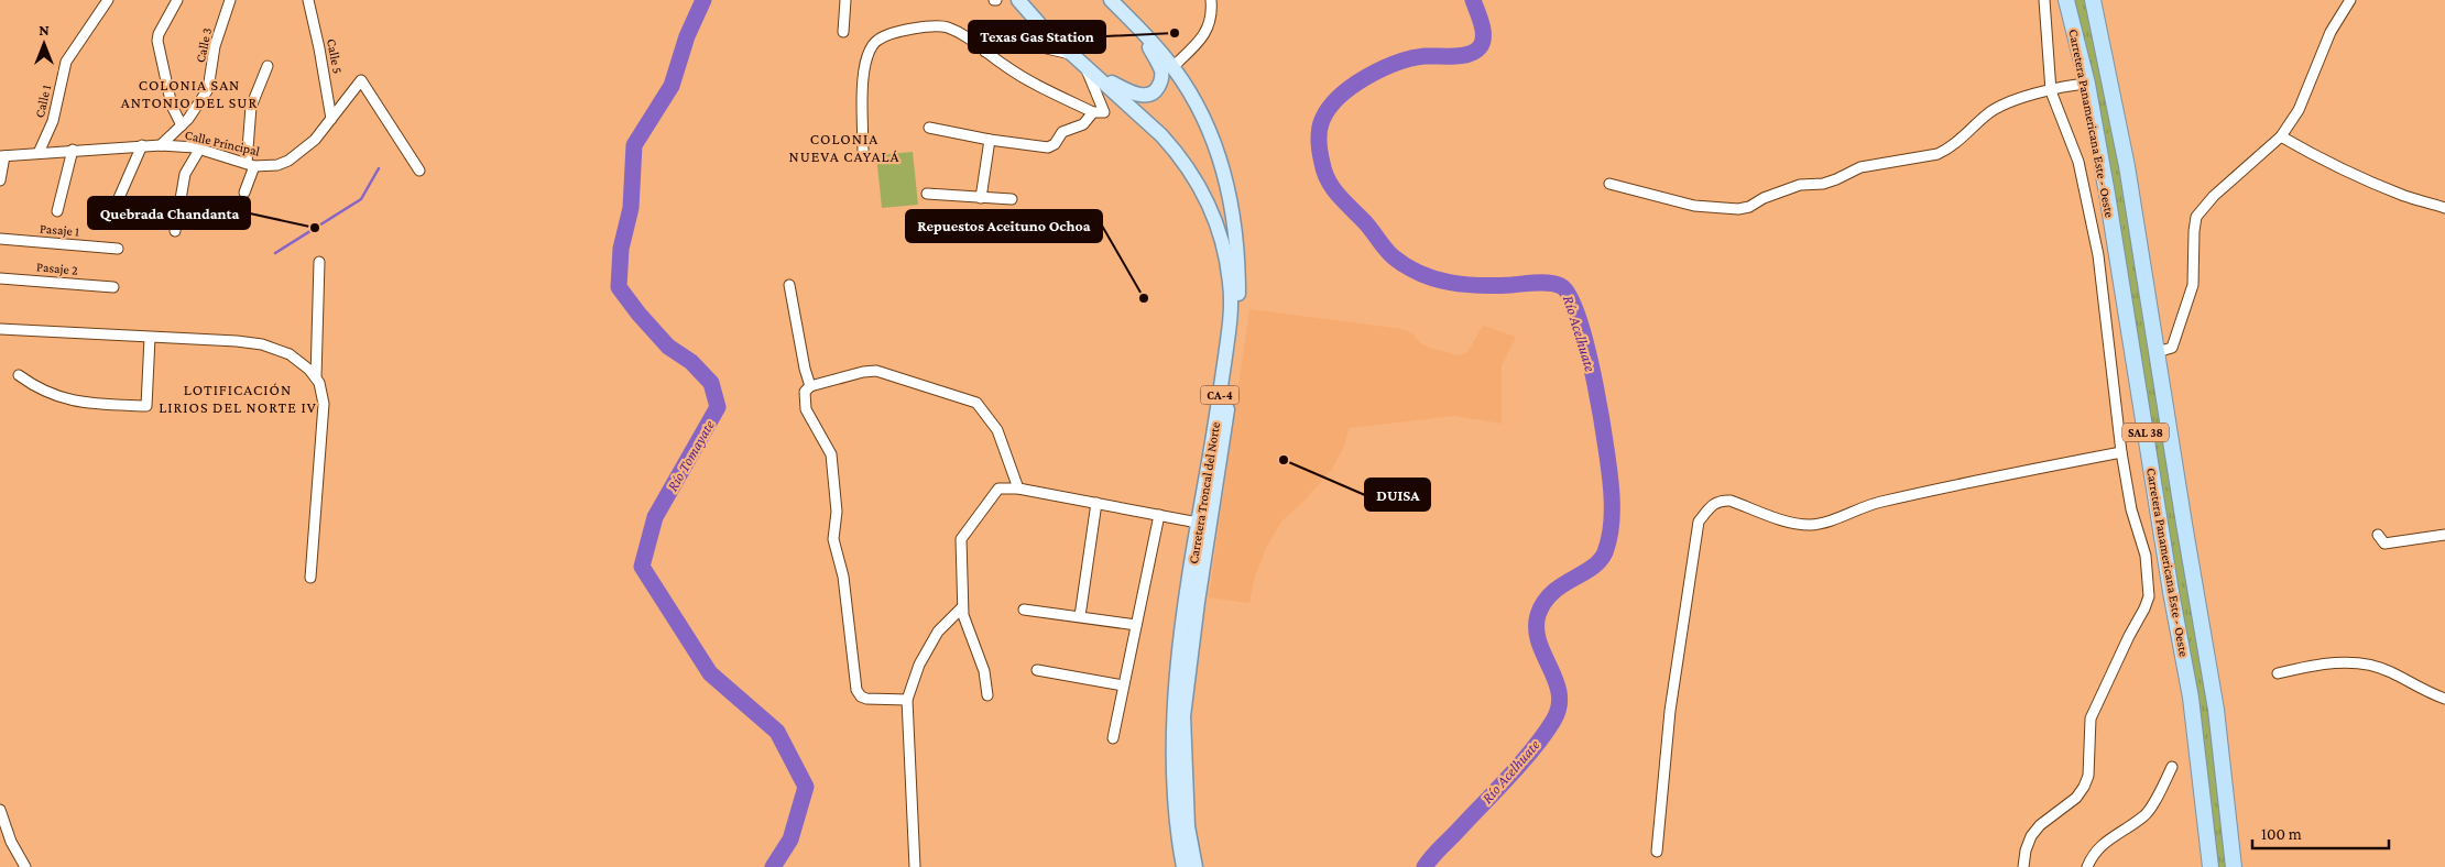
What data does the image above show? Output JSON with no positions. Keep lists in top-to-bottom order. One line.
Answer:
{"streets":{"highway":["Carretera Panamericana Este - Oeste","SAL 38"],"main road":["CA-4","Carretera Troncal del Norte"],"street":["Calle 3","Calle 5","Calle 1","Calle Principal","Pasaje 1","Pasaje 2"]},"crossings":[["Calle 3","Calle Principal"],["Calle 5","Calle Principal"],["Calle 1","Calle Principal"]],"districts":["COLONIA SAN ANTONIO DEL SUR","COLONIA NUEVA CAYALÁ","LOTIFICACIÓN LIRIOS DEL NORTE IV"],"water":["Río Acelhuate","Río Tomayate"],"places":["Texas Gas Station","Quebrada Chandanta","Repuestos Aceituno Ochoa","DUISA"],"scale_bar":"100 m","north":"top"}
